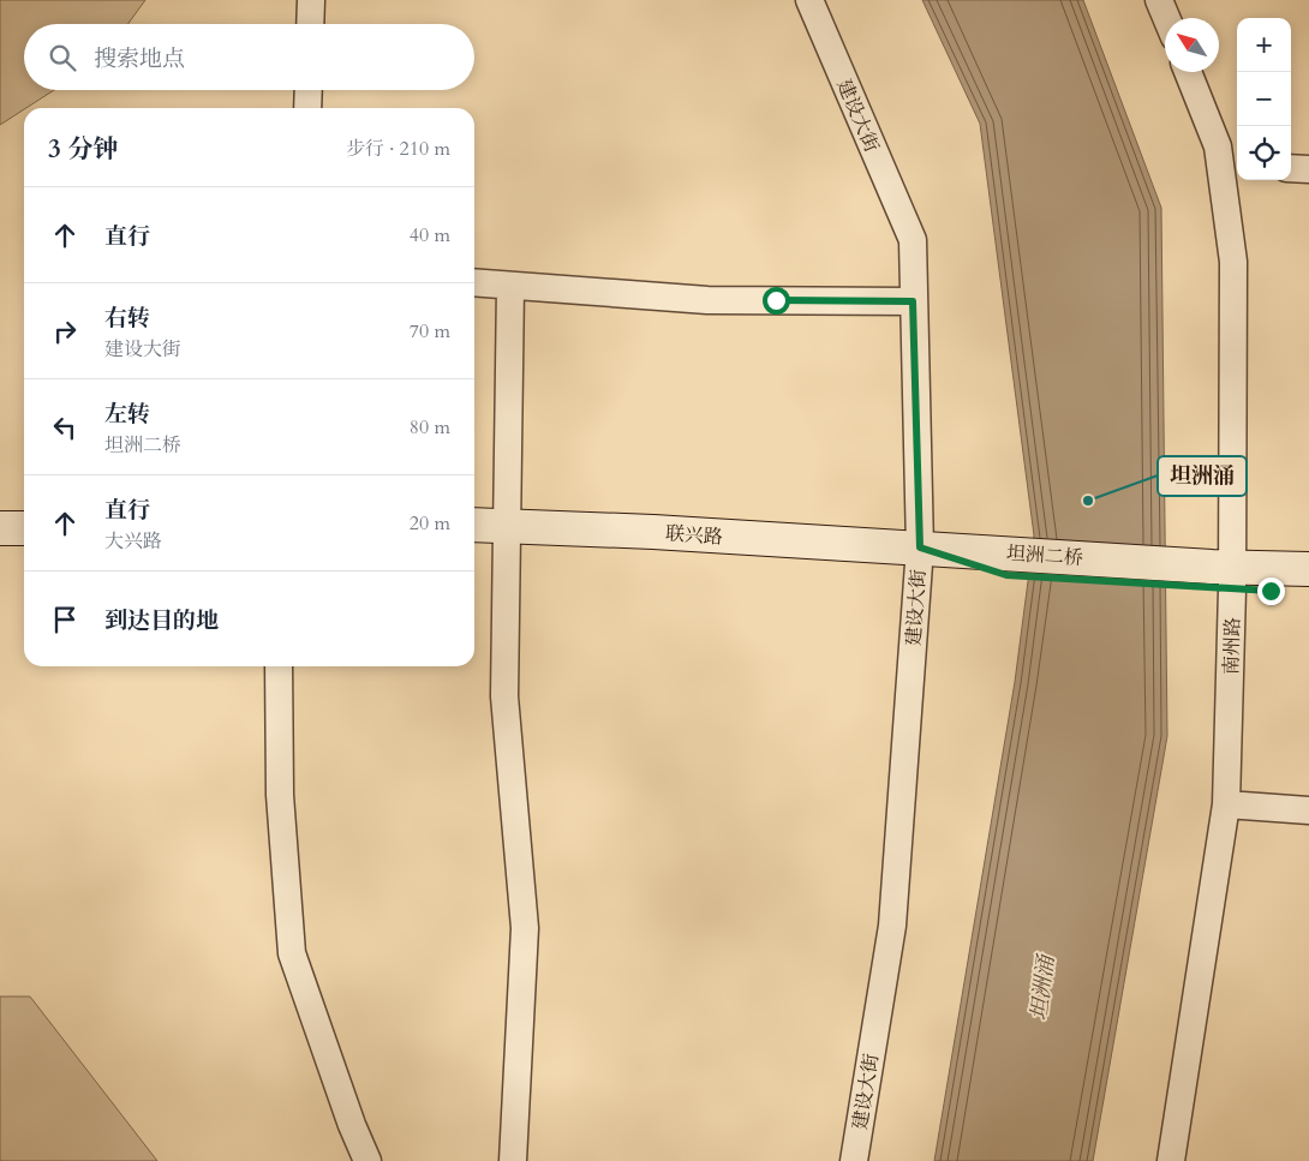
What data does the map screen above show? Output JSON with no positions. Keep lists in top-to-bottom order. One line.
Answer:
{"streets":{"street":["建设大街","联兴路","坦洲二桥","南州路"]},"crossings":[["建设大街","联兴路"],["建设大街","坦洲二桥"],["联兴路","坦洲二桥"],["坦洲二桥","南州路"]],"water":["坦洲涌"],"places":["坦洲涌"],"north":"top left","page":{"map_buttons":["+","−"],"search":"搜索地点","heading":["3 分钟","步行 · 210 m"],"list":[["直行","40 m"],["右转","建设大街","70 m"],["左转","坦洲二桥","80 m"],["直行","大兴路","20 m"],"到达目的地"]}}
